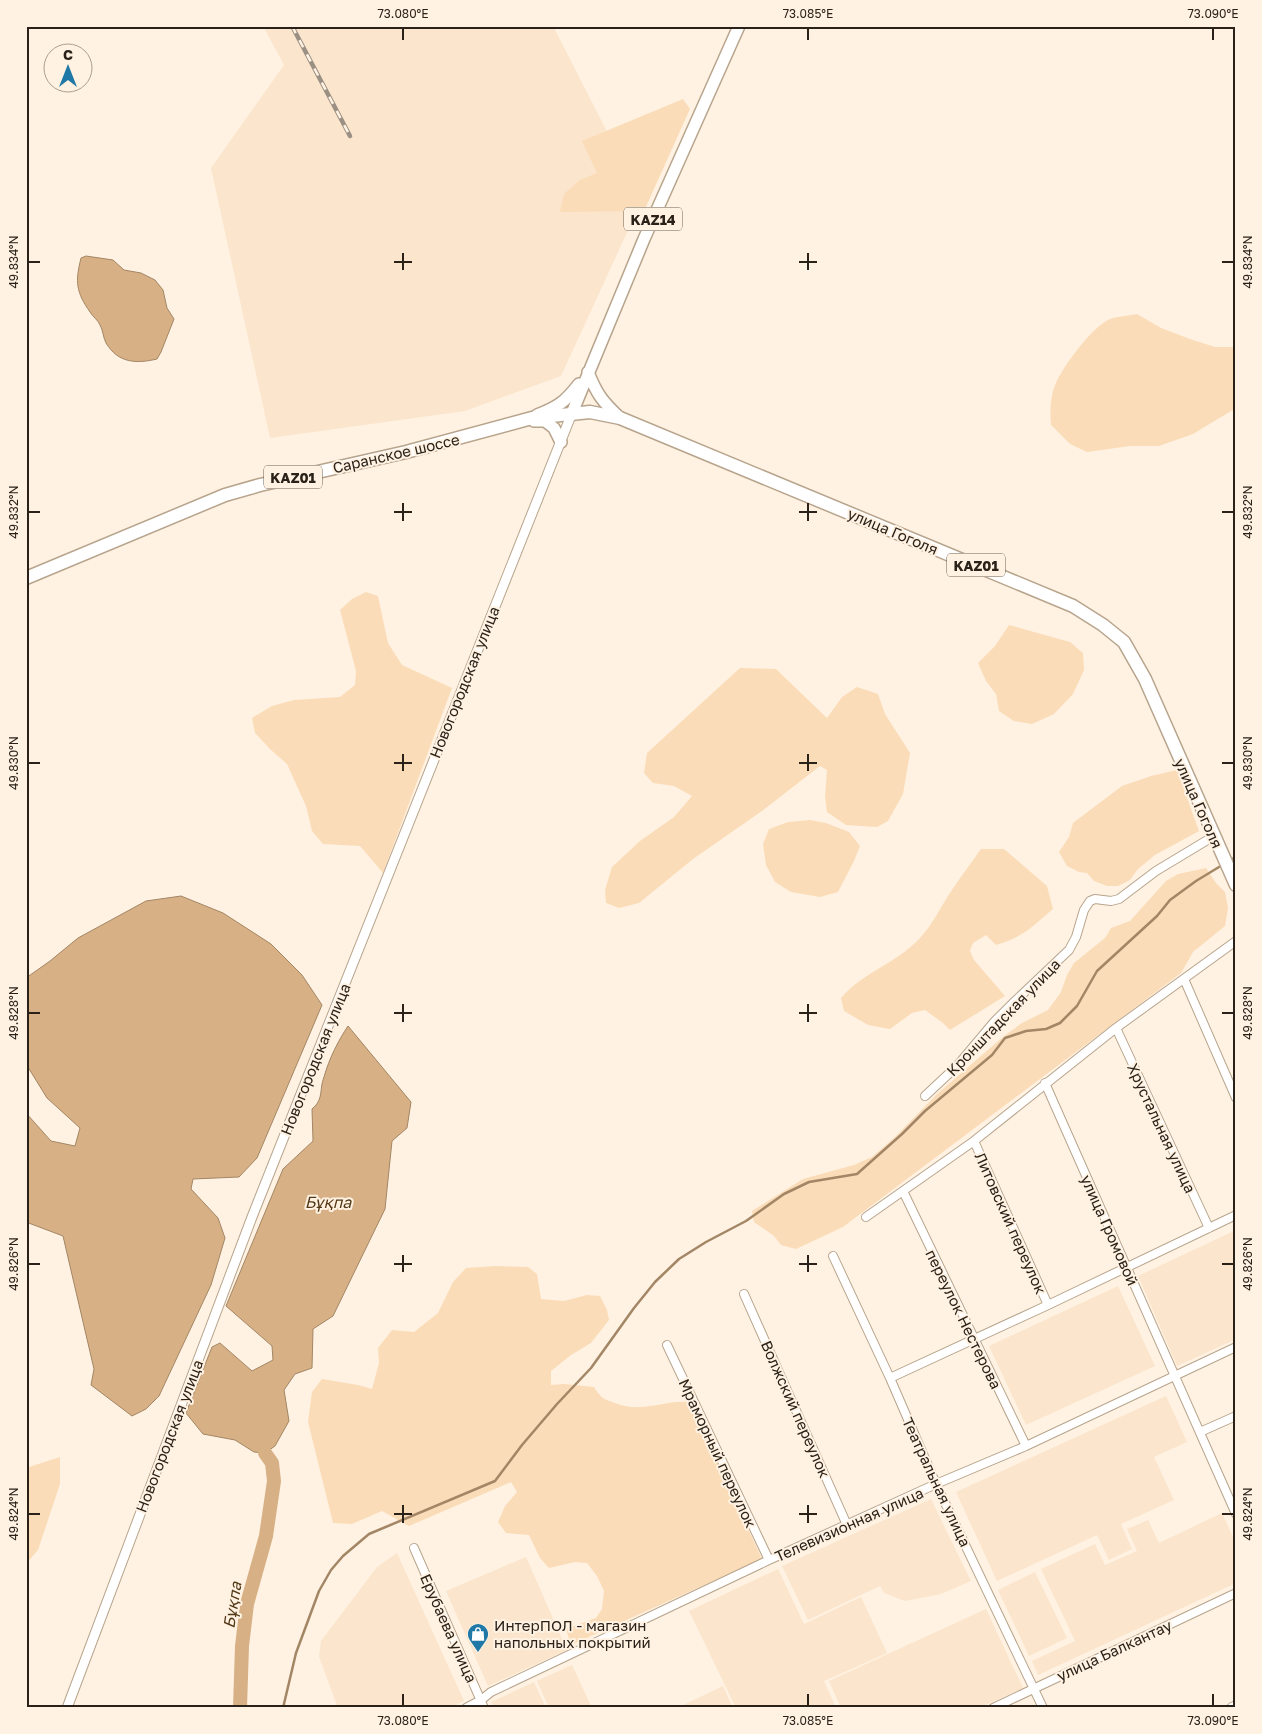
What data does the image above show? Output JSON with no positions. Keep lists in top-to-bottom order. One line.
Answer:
{"streets":{"highway":["Саранское шоссе","KAZ01","улица Гоголя","KАZ01"],"main road":["KAZ14"],"street":["Новогородская улица","Кронштадская улица","Хрустальная улица","Литовский переулок","улица Громовой","переулок Нестерова","Волжский переулок","Мраморный переулок","Театральная улица","Телевизионная улица","Ерубаева улица","улица Балкантау"]},"crossings":[["KAZ14","Саранское шоссе"],["KAZ14","улица Гоголя"],["KAZ14","Новогородская улица"],["Саранское шоссе","улица Гоголя"],["Саранское шоссе","Новогородская улица"],["улица Гоголя","Новогородская улица"],["улица Гоголя","Кронштадская улица"],["улица Громовой","Телевизионная улица"],["переулок Нестерова","Телевизионная улица"],["Волжский переулок","Телевизионная улица"],["Мраморный переулок","Телевизионная улица"],["Театральная улица","Телевизионная улица"],["Театральная улица","улица Балкантау"],["Телевизионная улица","Ерубаева улица"]],"water":["Бұқпа"],"places":{"shop":["ИнтерПОЛ - магазин напольных покрытий"]},"north":"top","coordinates":["73.080°E","73.085°E","73.090°E","49.834°N","49.832°N","49.830°N","49.828°N","49.826°N","49.824°N"]}
